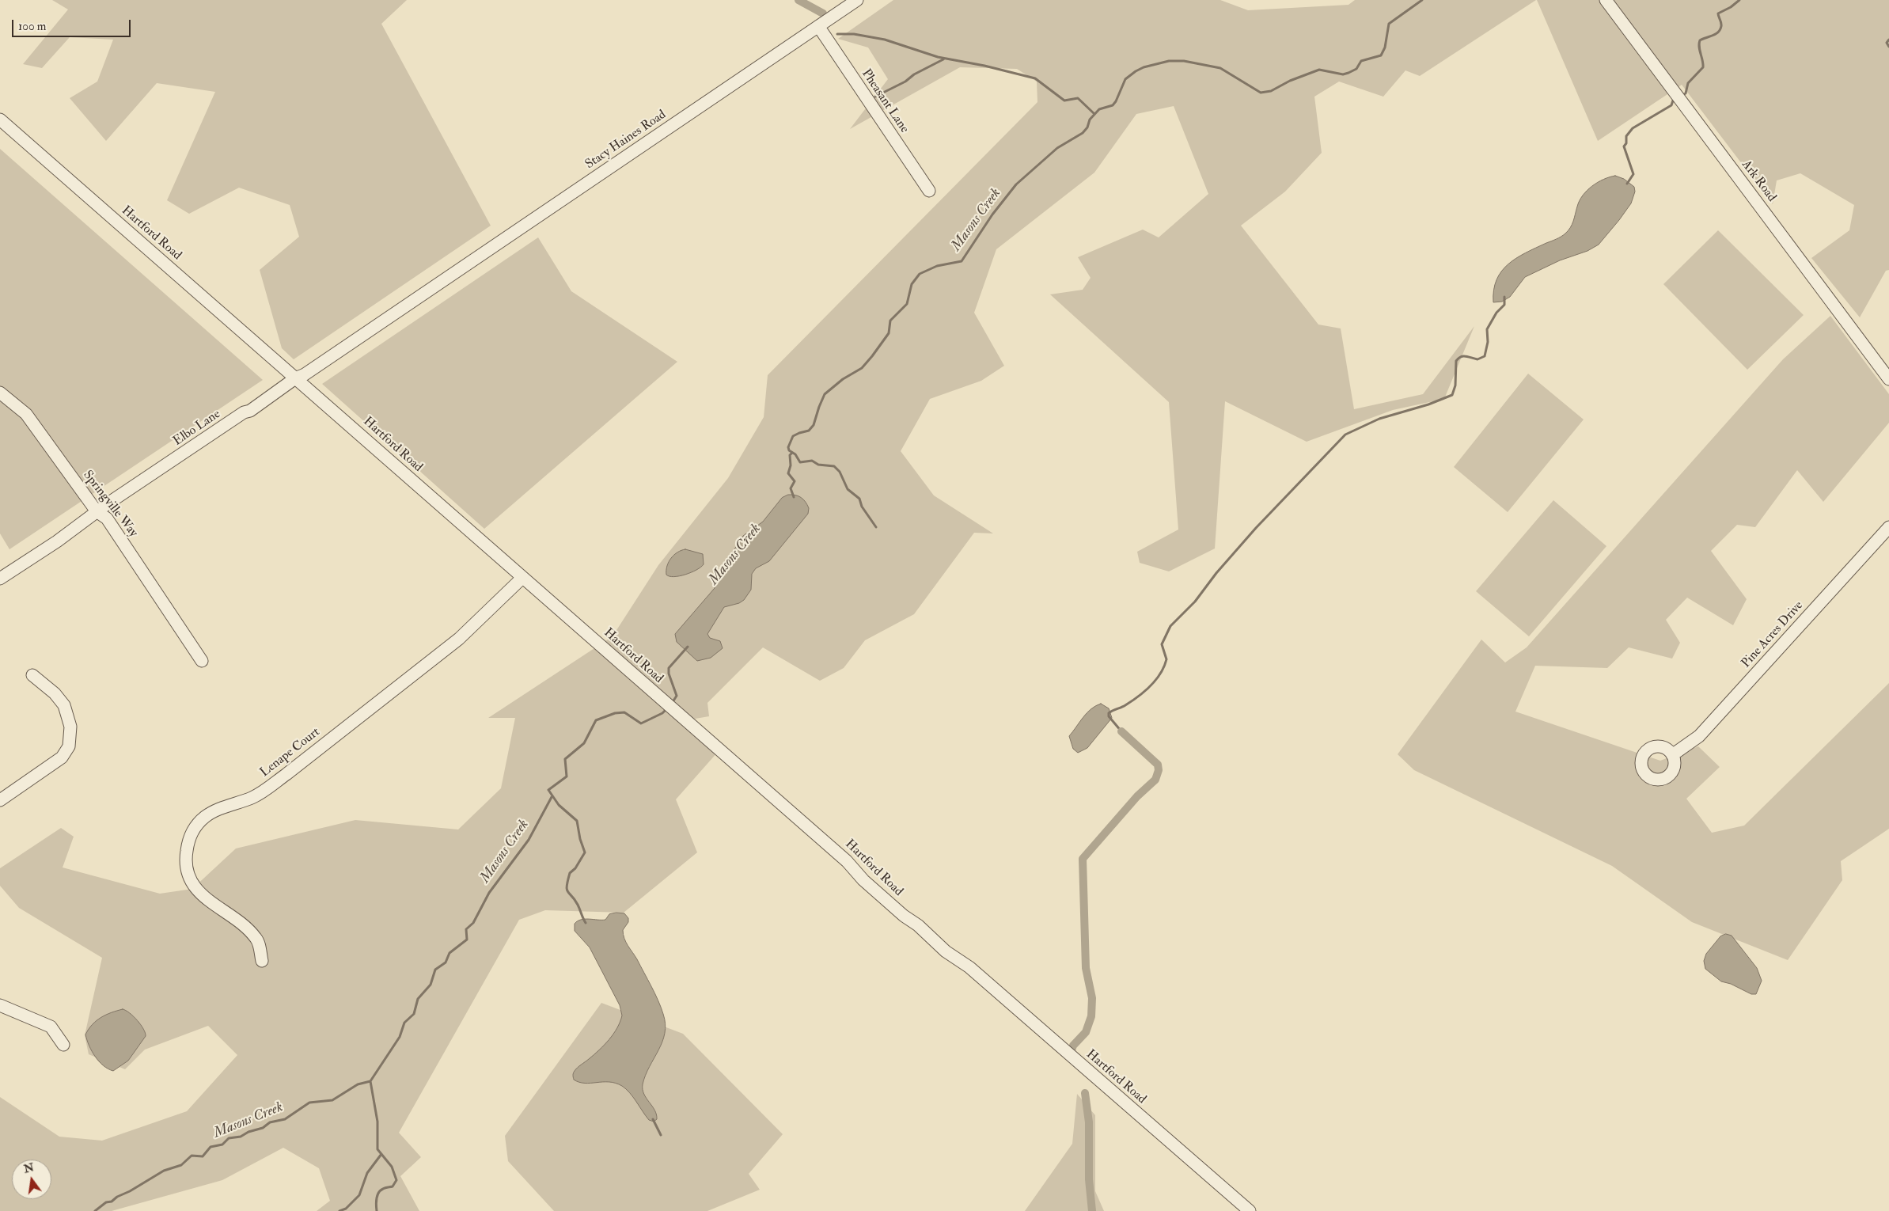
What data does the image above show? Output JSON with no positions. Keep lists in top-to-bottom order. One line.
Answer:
{"streets":{"street":["Pheasant Lane","Stacy Haines Road","Ark Road","Hartford Road","Elbo Lane","Springville Way","Pine Acres Drive","Lenape Court"]},"crossings":[["Pheasant Lane","Stacy Haines Road"],["Stacy Haines Road","Elbo Lane"],["Hartford Road","Elbo Lane"],["Hartford Road","Lenape Court"],["Elbo Lane","Springville Way"]],"water":["Masons Creek"],"scale_bar":"100 m","north":"top"}
